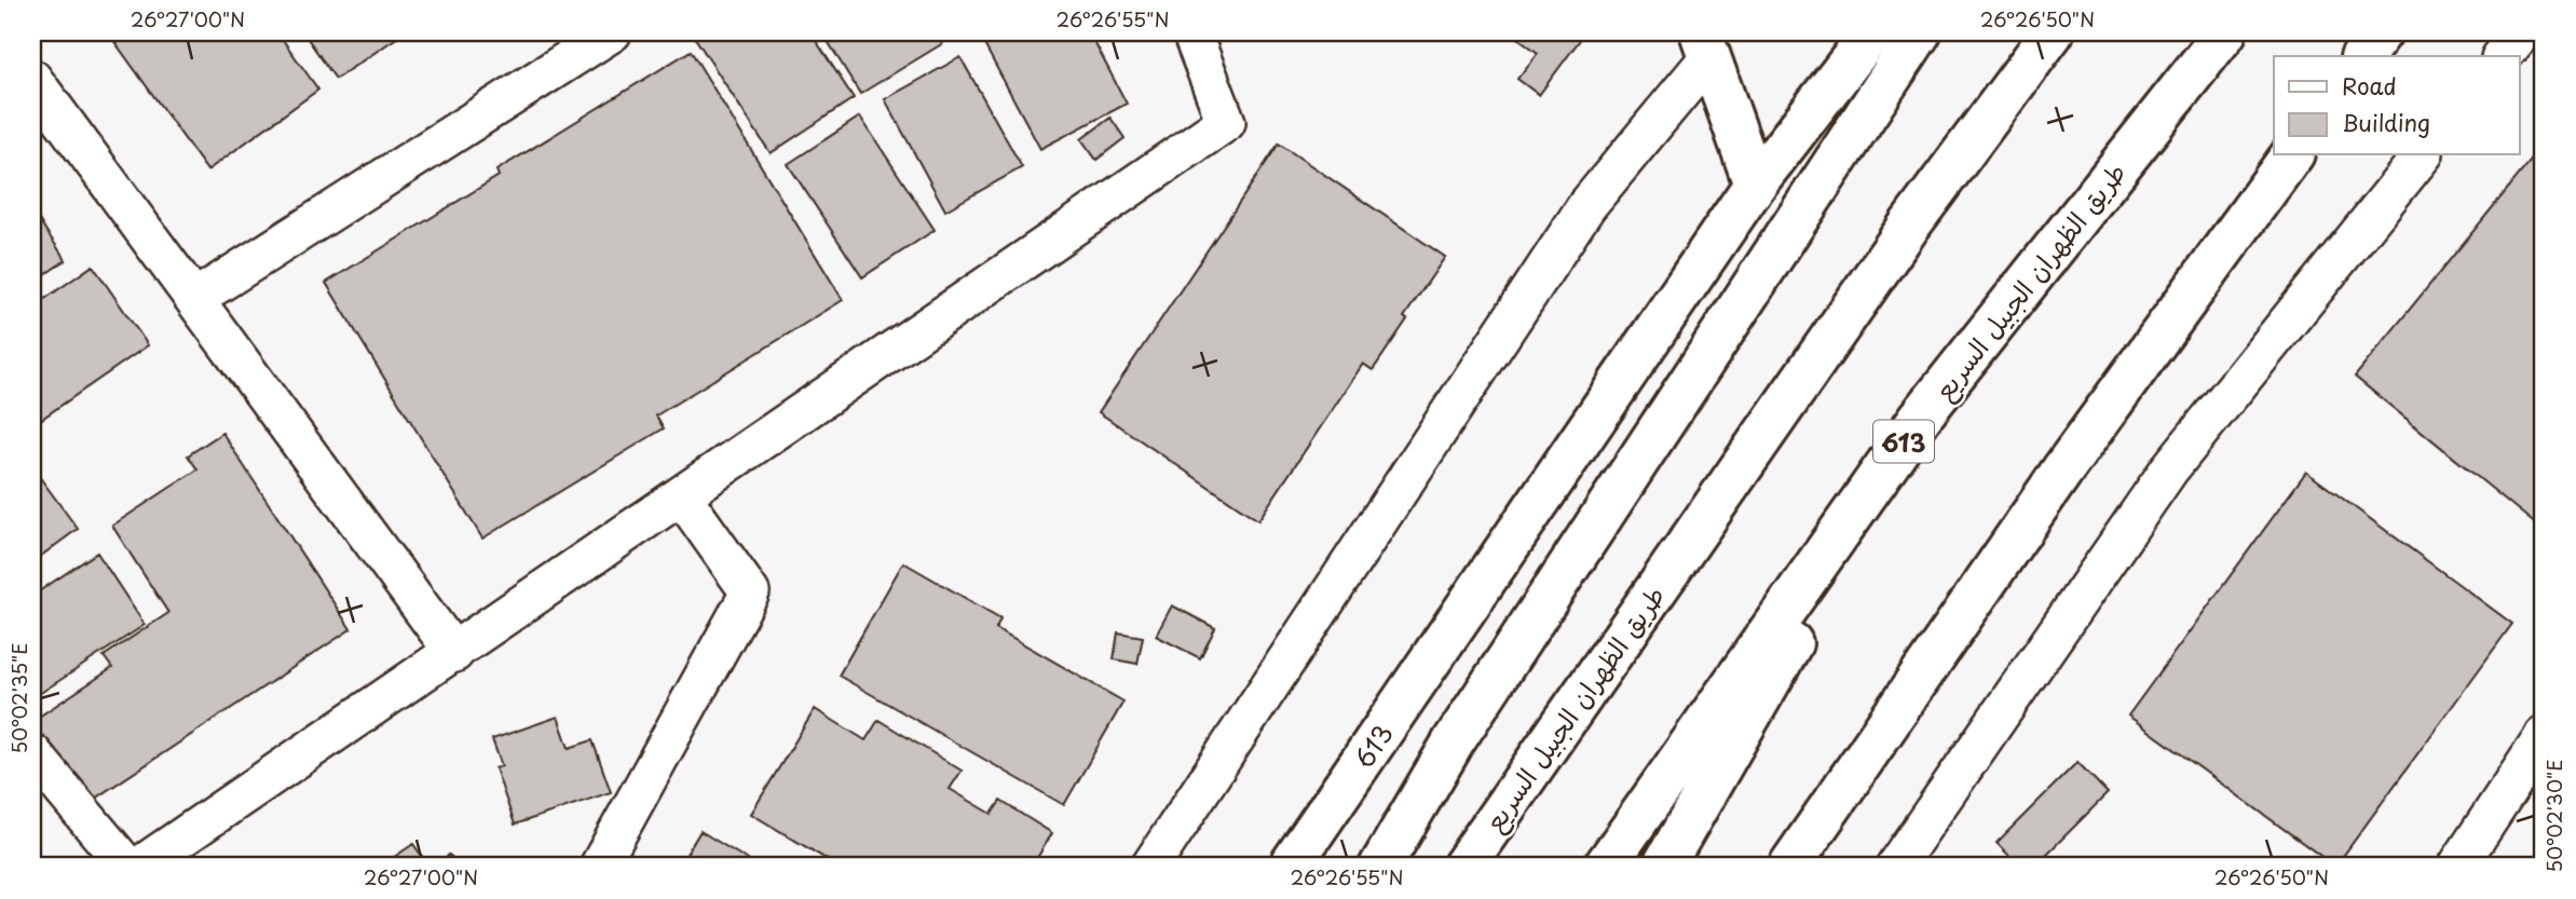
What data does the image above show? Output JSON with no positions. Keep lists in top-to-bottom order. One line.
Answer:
{"streets":{"main road":["طريق الظهران الجبيل السريع","613"]},"legend":["Road","Building"],"coordinates":["26°27'00\"N","26°26'55\"N","26°26'50\"N","50°02'35\"E","50°02'30\"E"]}
